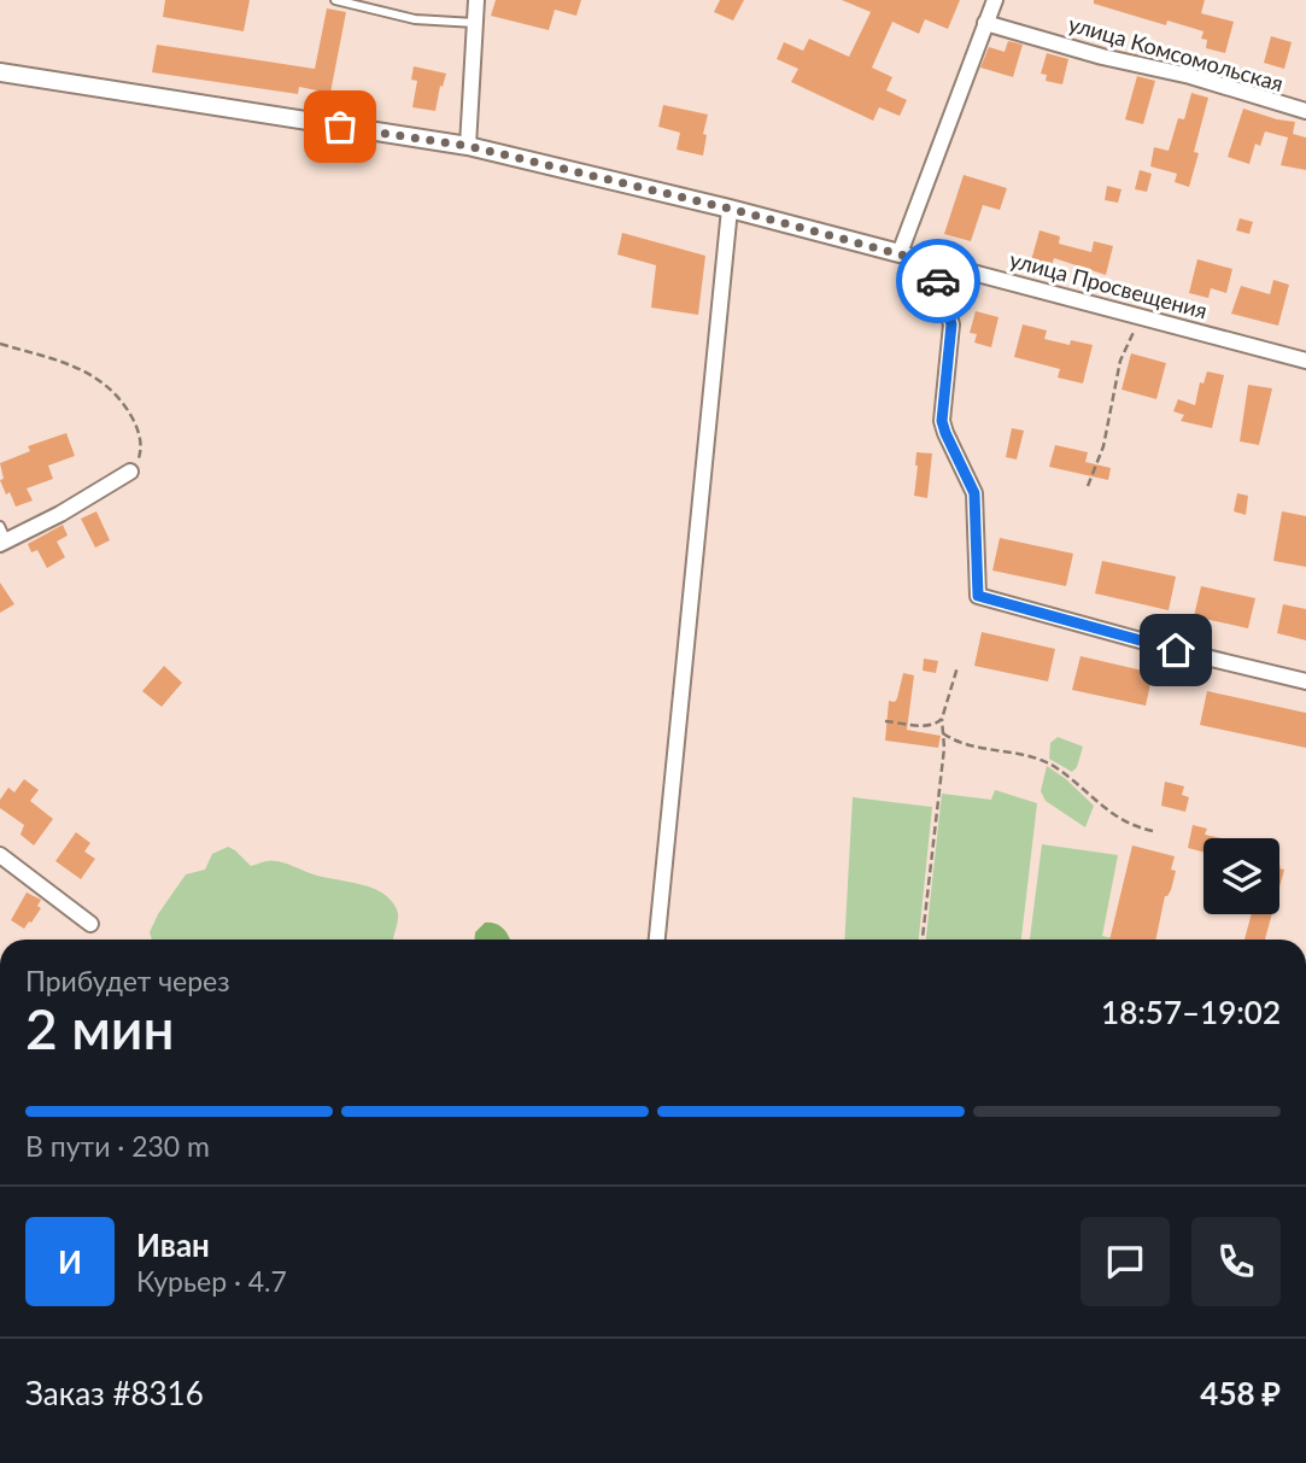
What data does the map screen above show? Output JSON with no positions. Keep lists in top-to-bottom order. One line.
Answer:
{"streets":{"street":["улица Комсомольская","улица Просвещения"]},"page":{"heading":["2 мин","Прибудет через","18:57–19:02"],"panel":["Иван","Курьер · 4.7","Заказ #8316","458 ₽"],"bar":"В пути · 230 m","round":"И"}}
